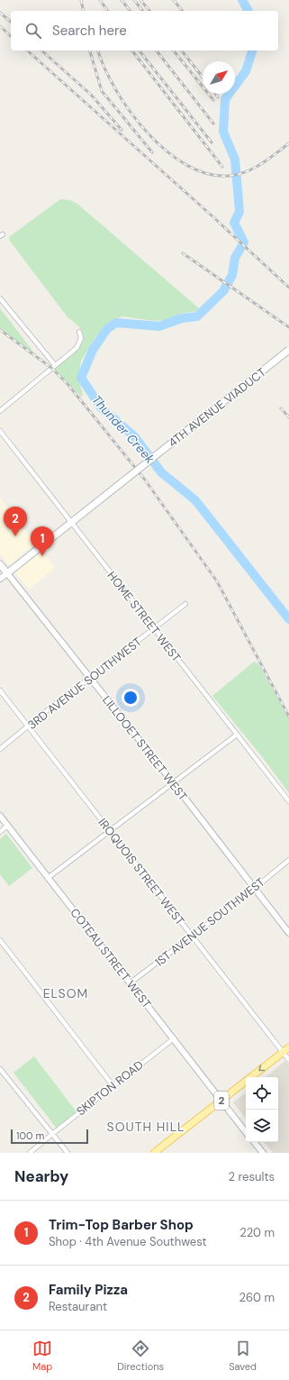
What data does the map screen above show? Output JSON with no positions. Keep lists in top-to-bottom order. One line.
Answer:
{"streets":{"main road":["4TH AVENUE VIADUCT","LILLOOET STREET WEST","2"],"street":["HOME STREET WEST","3RD AVENUE SOUTHWEST","IROQUOIS STREET WEST","1ST AVENUE SOUTHWEST","COTEAU STREET WEST","SKIPTON ROAD"]},"crossings":[["4TH AVENUE VIADUCT","HOME STREET WEST"],["4TH AVENUE VIADUCT","LILLOOET STREET WEST"],["HOME STREET WEST","3RD AVENUE SOUTHWEST"],["3RD AVENUE SOUTHWEST","LILLOOET STREET WEST"],["3RD AVENUE SOUTHWEST","IROQUOIS STREET WEST"],["LILLOOET STREET WEST","1ST AVENUE SOUTHWEST"],["IROQUOIS STREET WEST","1ST AVENUE SOUTHWEST"],["IROQUOIS STREET WEST","2"],["1ST AVENUE SOUTHWEST","COTEAU STREET WEST"],["COTEAU STREET WEST","SKIPTON ROAD"],["COTEAU STREET WEST","2"]],"districts":["ELSOM","SOUTH HILL"],"water":["Thunder Creek"],"scale_bar":"100 m","north":"top right","page":{"search":"Search here","pins":["2","1"],"scale":"100 m","heading":["Nearby","2 results"],"list":[{"mark":"1","name":"Trim-Top Barber Shop","note":"Shop · 4th Avenue Southwest","value":"220 m"},{"mark":"2","name":"Family Pizza","note":"Restaurant","value":"260 m"}],"nav":["Map","Directions","Saved"]}}
